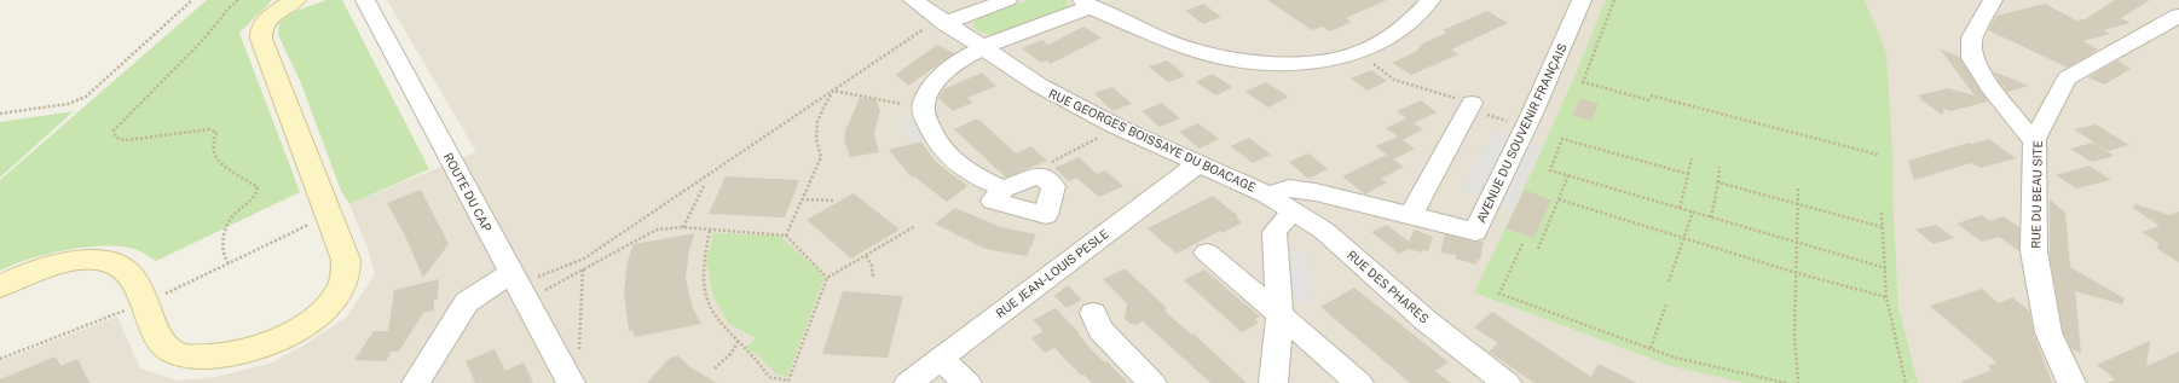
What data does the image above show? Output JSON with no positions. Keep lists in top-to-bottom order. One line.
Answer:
{"streets":{"street":["AVENUE DU SOUVENIR FRANÇAIS","RUE GEORGES BOISSAYE DU BOACAGE","ROUTE DU CAP","RUE DU BEAU SITE","RUE JEAN-LOUIS PESLE","RUE DES PHARES"]},"crossings":[["AVENUE DU SOUVENIR FRANÇAIS","RUE GEORGES BOISSAYE DU BOACAGE"],["RUE GEORGES BOISSAYE DU BOACAGE","RUE JEAN-LOUIS PESLE"],["RUE GEORGES BOISSAYE DU BOACAGE","RUE DES PHARES"]]}
